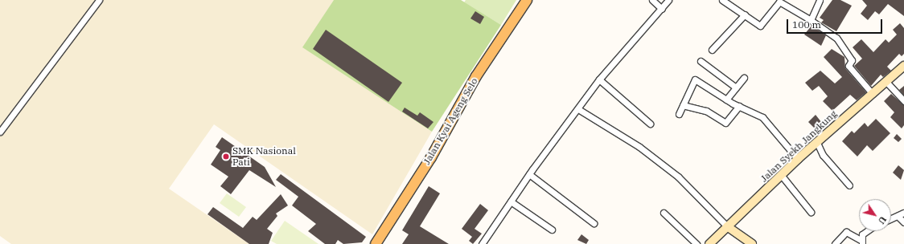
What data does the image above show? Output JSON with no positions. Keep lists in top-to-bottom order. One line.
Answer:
{"streets":{"main road":["Jalan Kyai Ageng Selo","Jalan Syekh Jangkung"]},"places":["SMK Nasional Pati"],"scale_bar":"100 m","north":"bottom right"}
